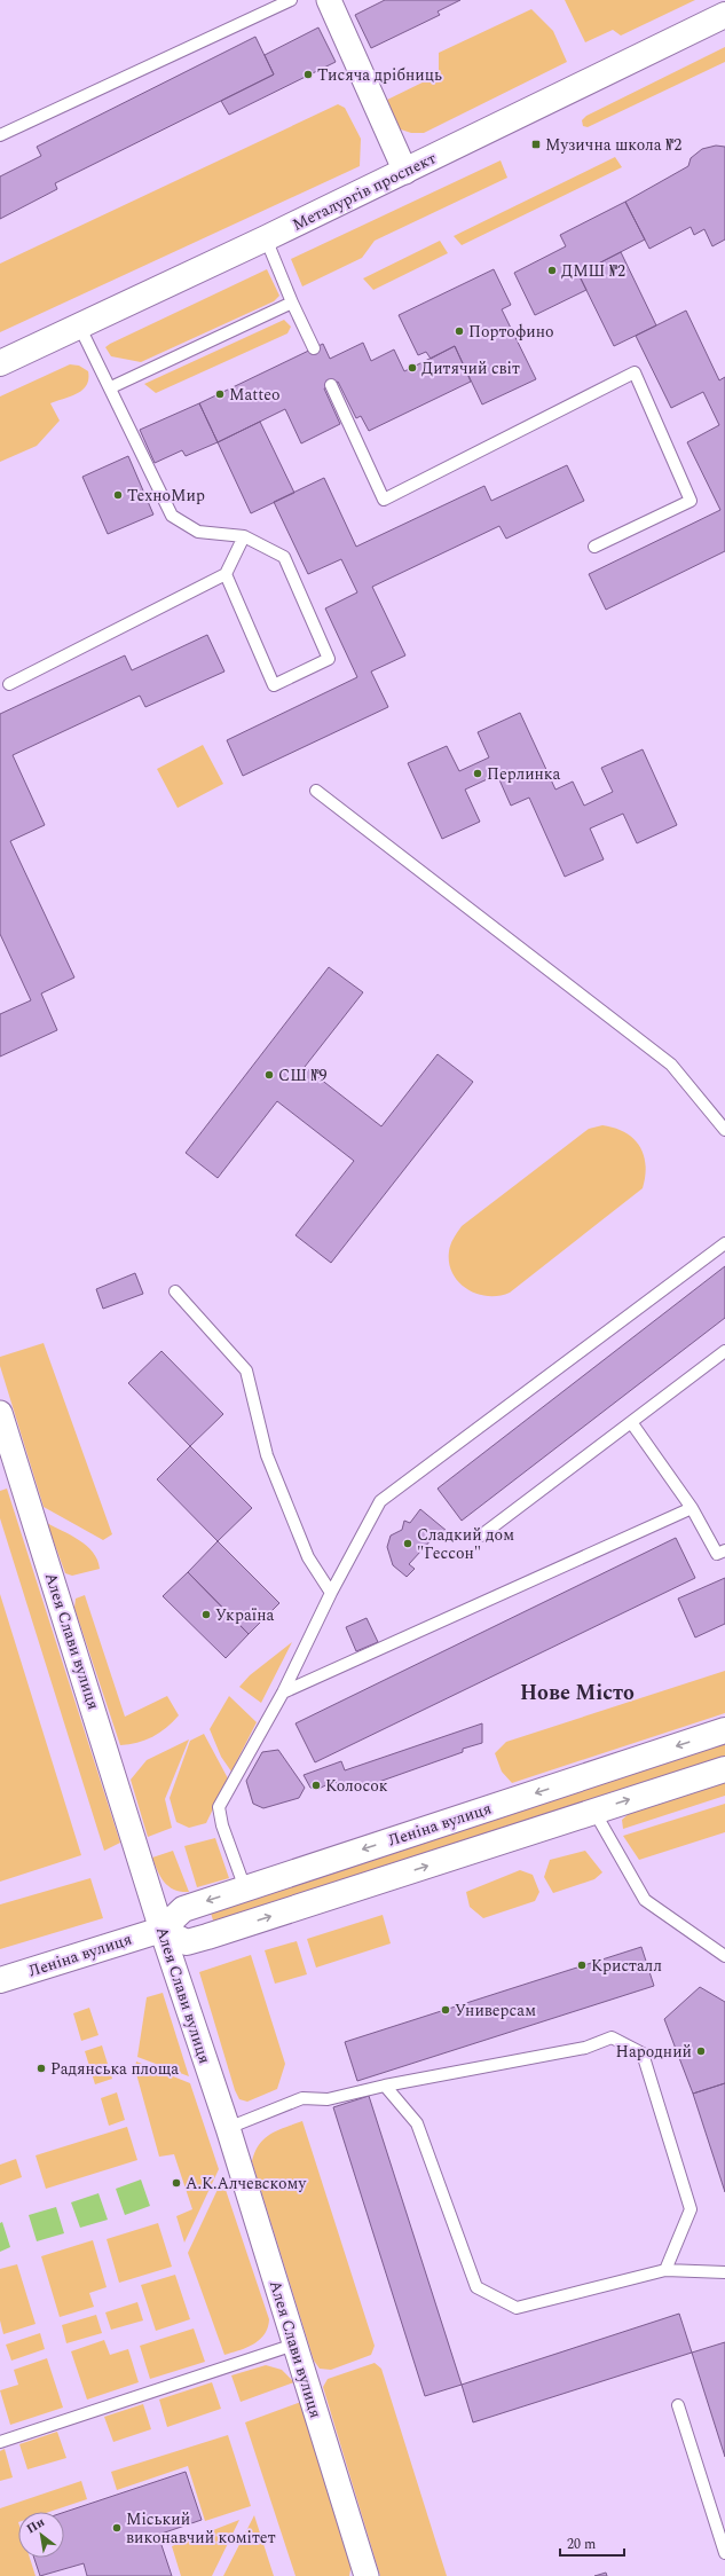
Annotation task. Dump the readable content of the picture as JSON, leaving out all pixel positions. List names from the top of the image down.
{
  "streets": {
    "street": ["Металургів проспект", "Алея Слави вулиця", "Леніна вулиця"]
  },
  "crossings": [
    ["Алея Слави вулиця", "Леніна вулиця"]
  ],
  "districts": ["Нове Місто"],
  "places": {
    "other": [
      "Тисяча дрібниць",
      "ДМШ №2",
      "Портофино",
      "Дитячий світ",
      "Matteo",
      "ТехноМир",
      "Перлинка",
      "СШ №9",
      "Сладкий дом \"Гессон\"",
      "Україна",
      "Колосок",
      "Кристалл",
      "Универсам",
      "Народний",
      "Радянська площа",
      "А.К.Алчевскому",
      "Міський виконавчий комітет"
    ],
    "transit": ["Музична школа №2"]
  },
  "scale_bar": "20 m",
  "north": "top left"
}
